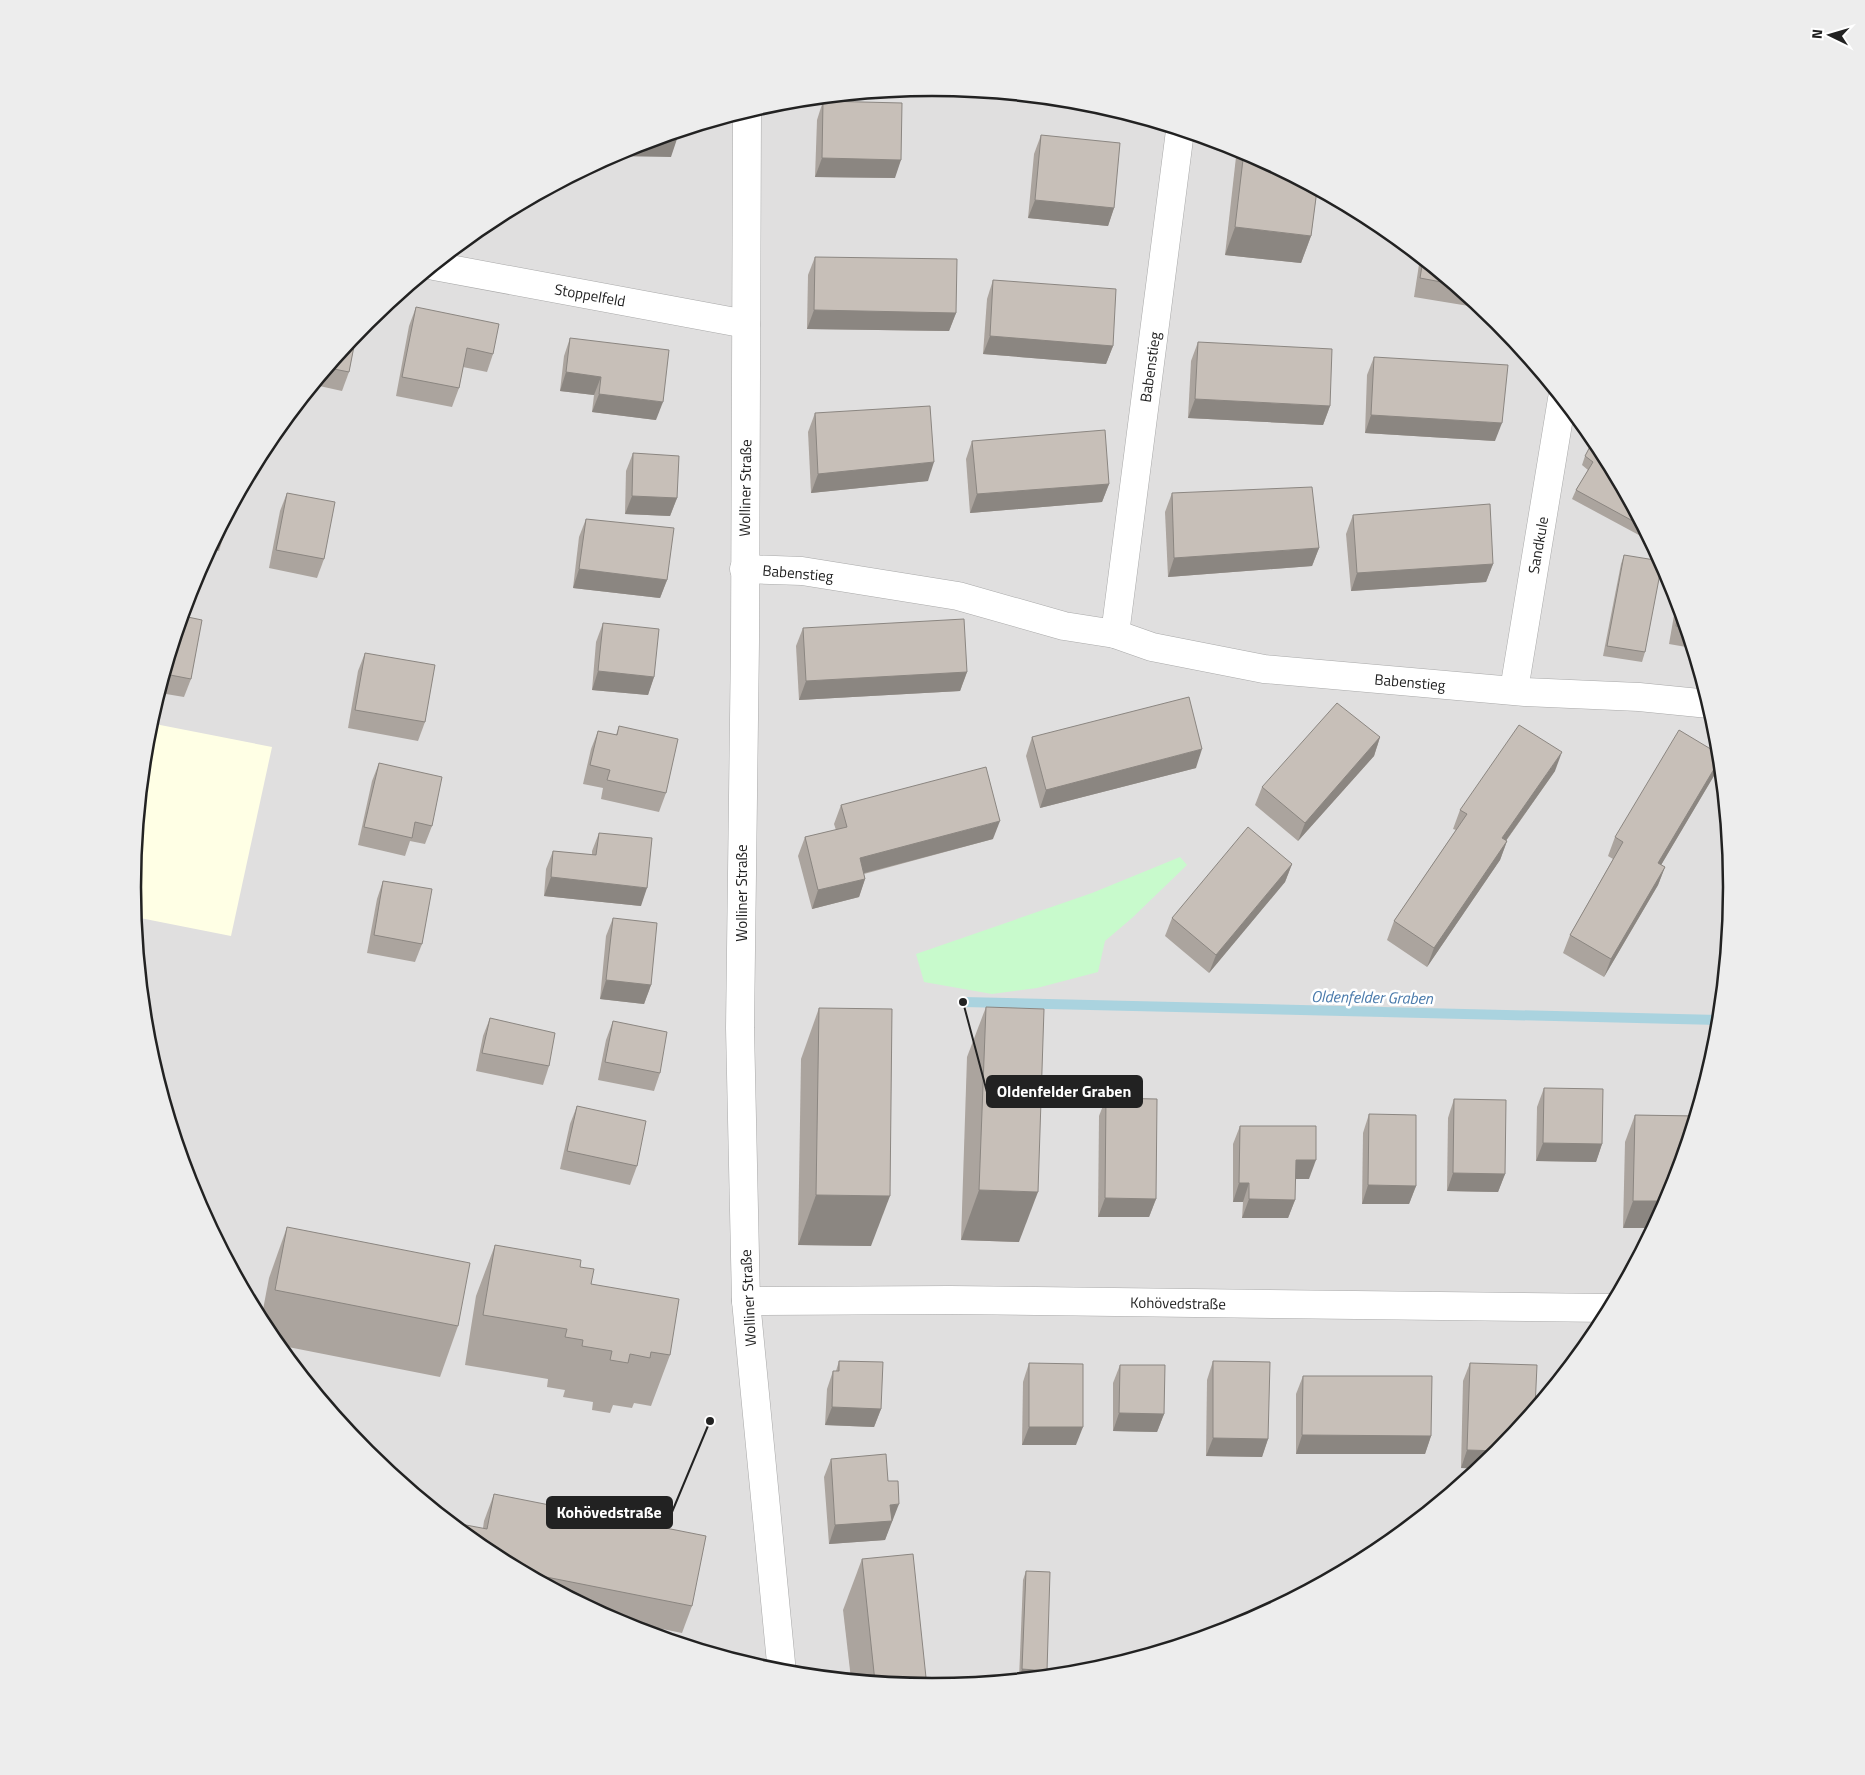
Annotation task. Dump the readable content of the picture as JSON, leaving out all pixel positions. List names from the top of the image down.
{
  "streets": {
    "street": [
      "Stoppelfeld",
      "Babenstieg",
      "Wolliner Straße",
      "Sandkule",
      "Kohövedstraße"
    ]
  },
  "crossings": [
    ["Stoppelfeld", "Wolliner Straße"],
    ["Babenstieg", "Wolliner Straße"],
    ["Babenstieg", "Sandkule"],
    ["Wolliner Straße", "Kohövedstraße"]
  ],
  "water": ["Oldenfelder Graben"],
  "places": ["Oldenfelder Graben", "Kohövedstraße"],
  "north": "left"
}
